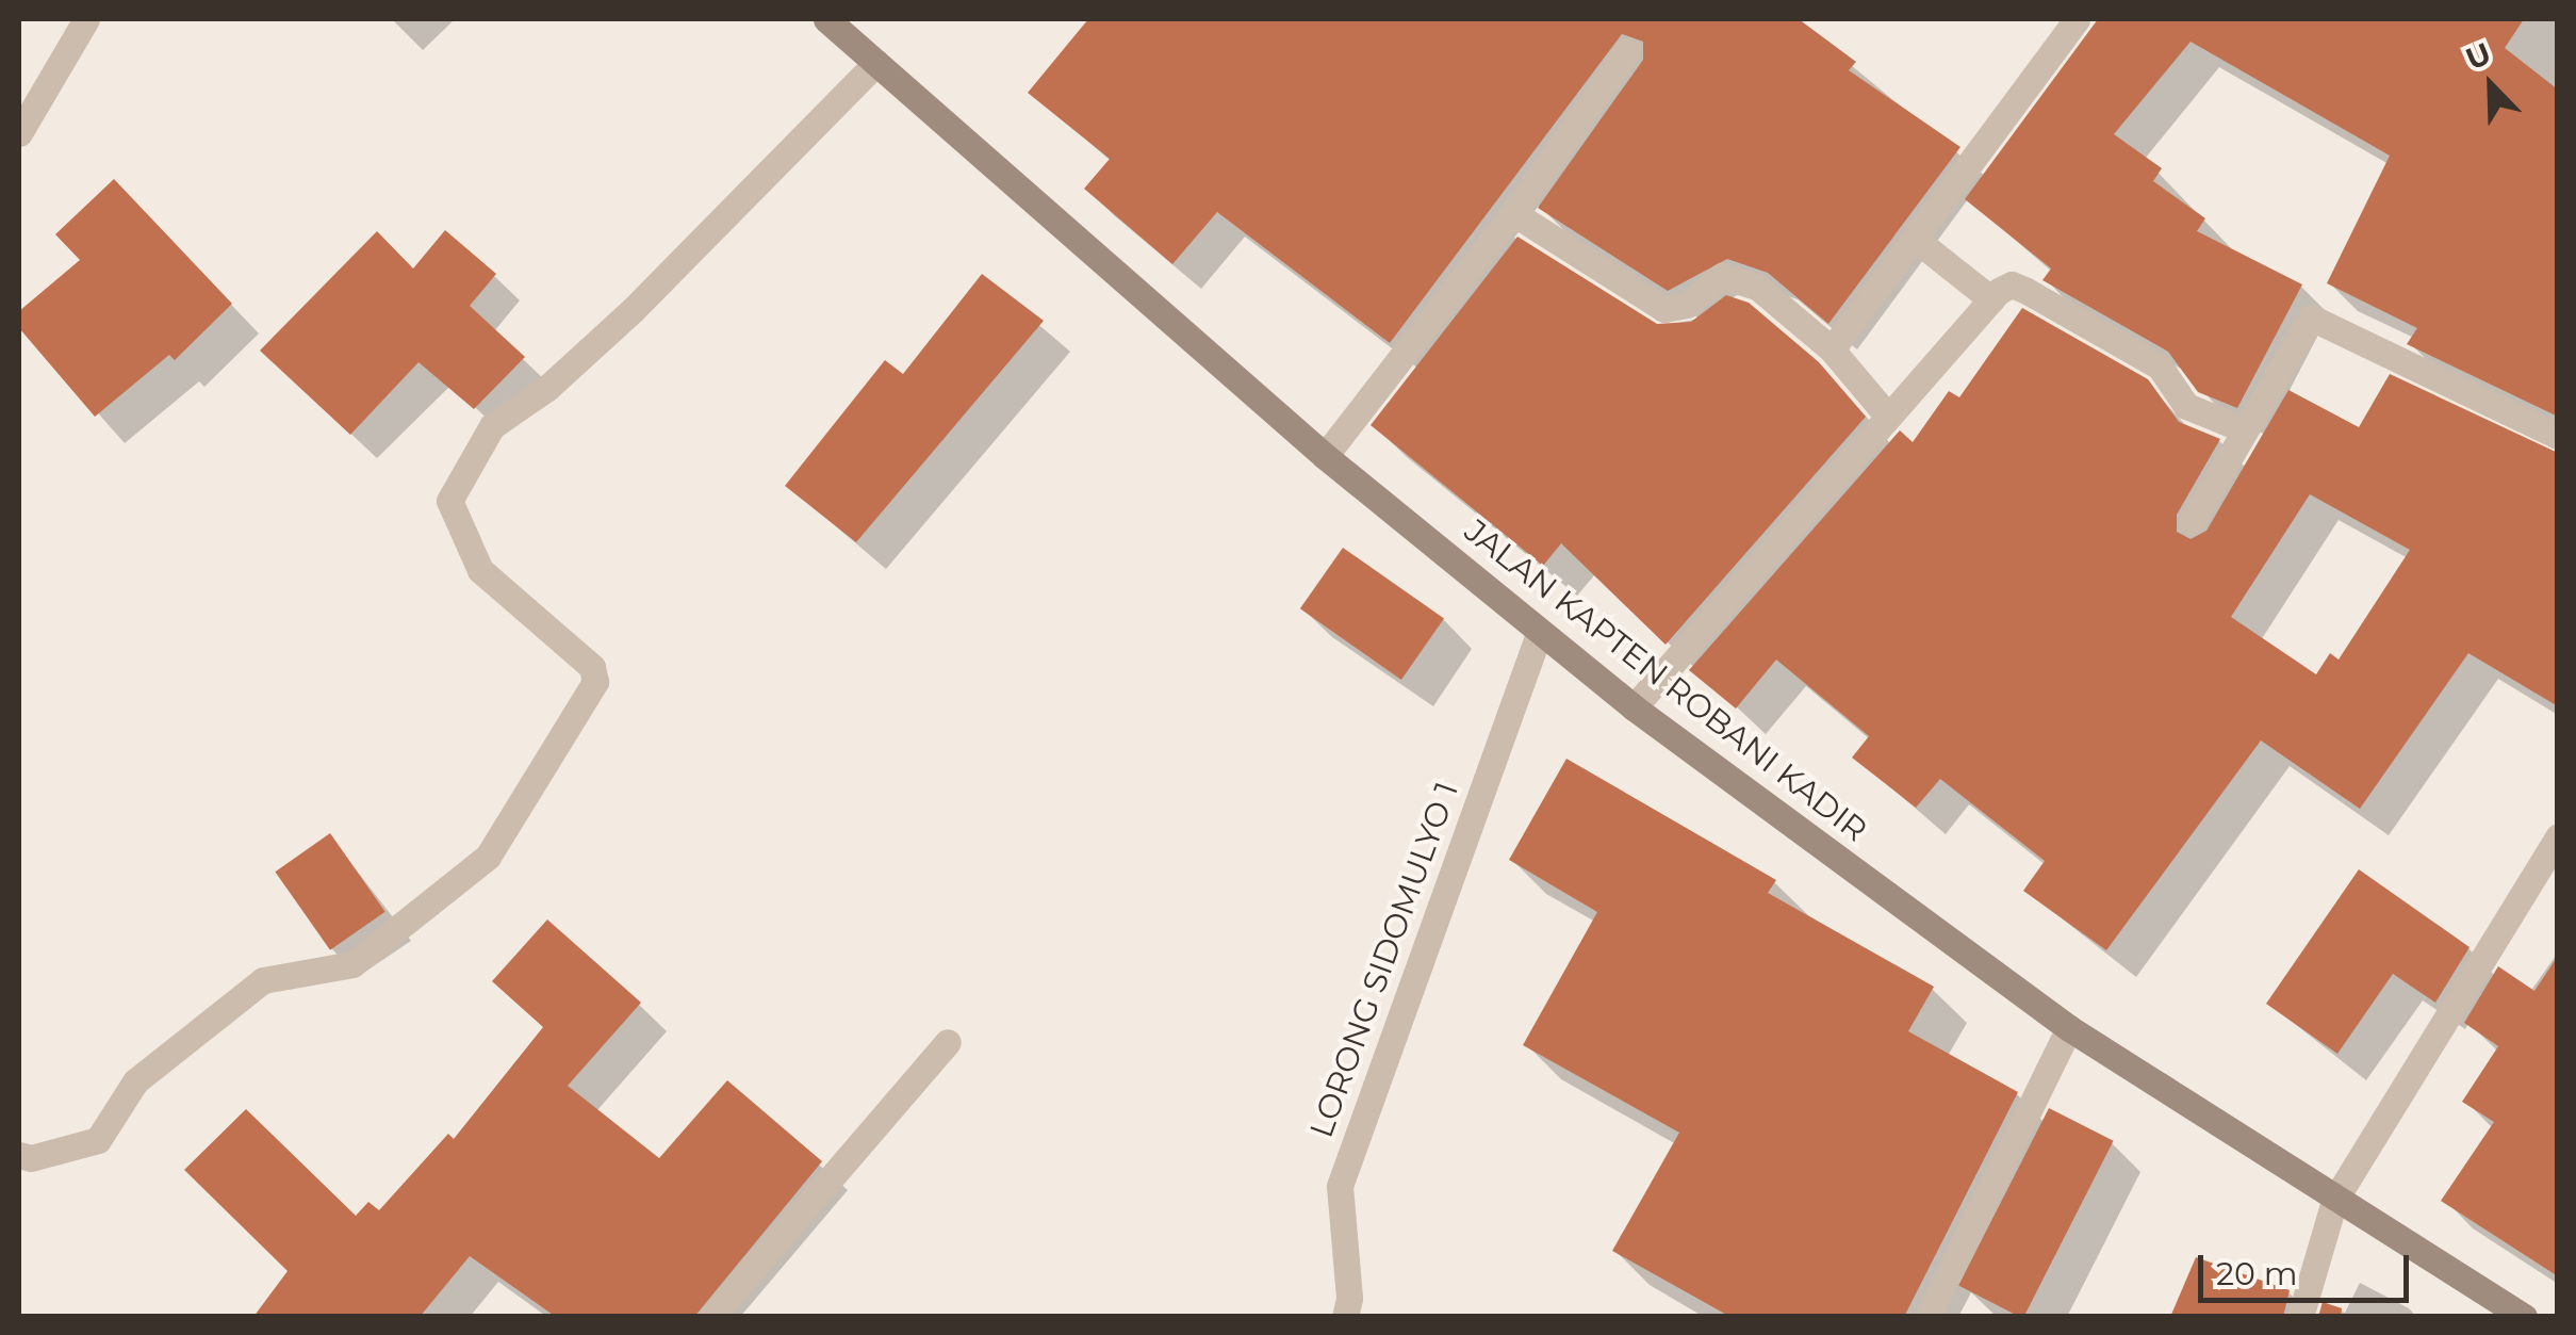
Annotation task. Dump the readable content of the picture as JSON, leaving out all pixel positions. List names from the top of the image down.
{
  "streets": {
    "main road": ["JALAN KAPTEN ROBANI KADIR"],
    "street": ["LORONG SIDOMULYO 1"]
  },
  "crossings": [
    ["JALAN KAPTEN ROBANI KADIR", "LORONG SIDOMULYO 1"]
  ],
  "scale_bar": "20 m",
  "north": "top left"
}
